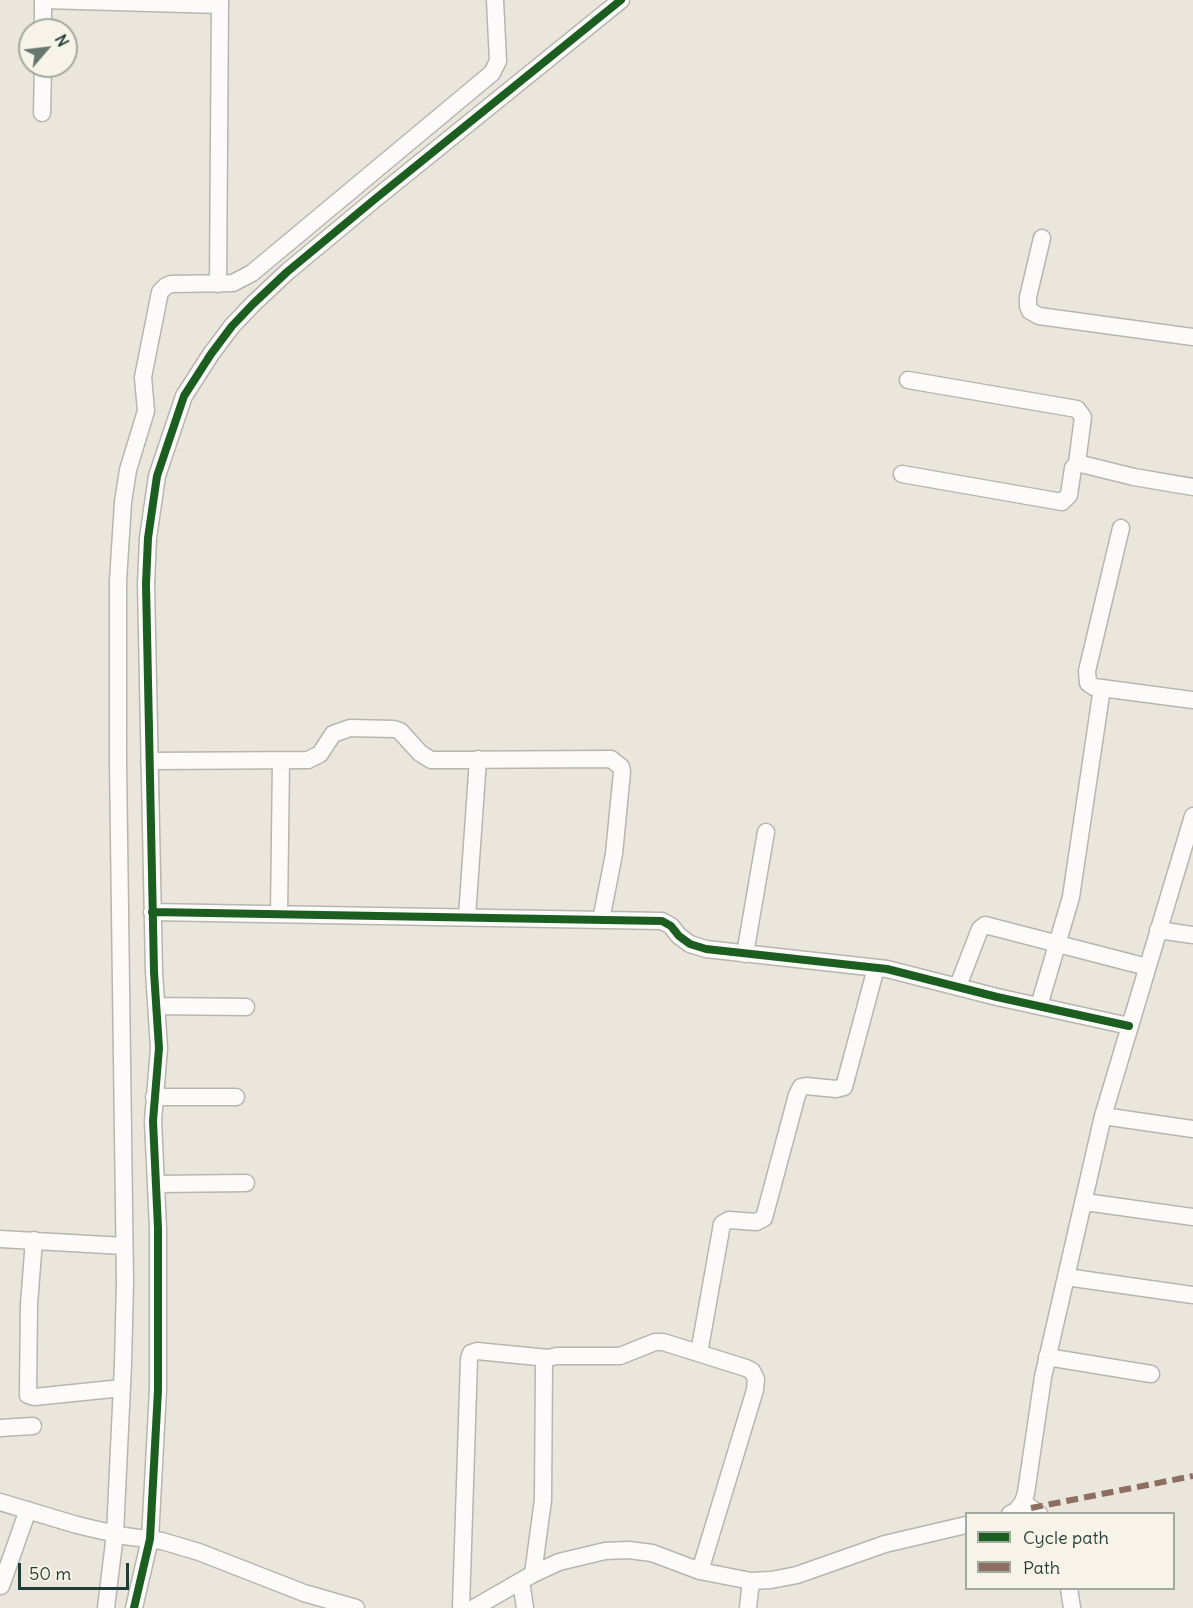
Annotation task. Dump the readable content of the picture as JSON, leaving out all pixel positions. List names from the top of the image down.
{
  "legend": ["Cycle path", "Path"],
  "scale_bar": "50 m",
  "north": "top right"
}
